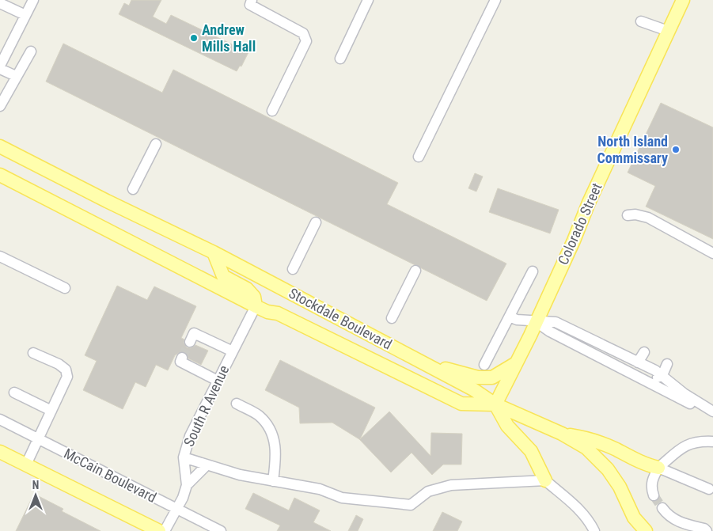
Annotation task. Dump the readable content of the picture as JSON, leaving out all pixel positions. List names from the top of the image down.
{
  "streets": {
    "main road": ["Colorado Street", "Stockdale Boulevard", "McCain Boulevard"],
    "street": ["South R Avenue"]
  },
  "crossings": [
    ["Colorado Street", "Stockdale Boulevard"],
    ["South R Avenue", "McCain Boulevard"]
  ],
  "places": ["Andrew Mills Hall", "North Island Commissary"],
  "north": "top"
}
